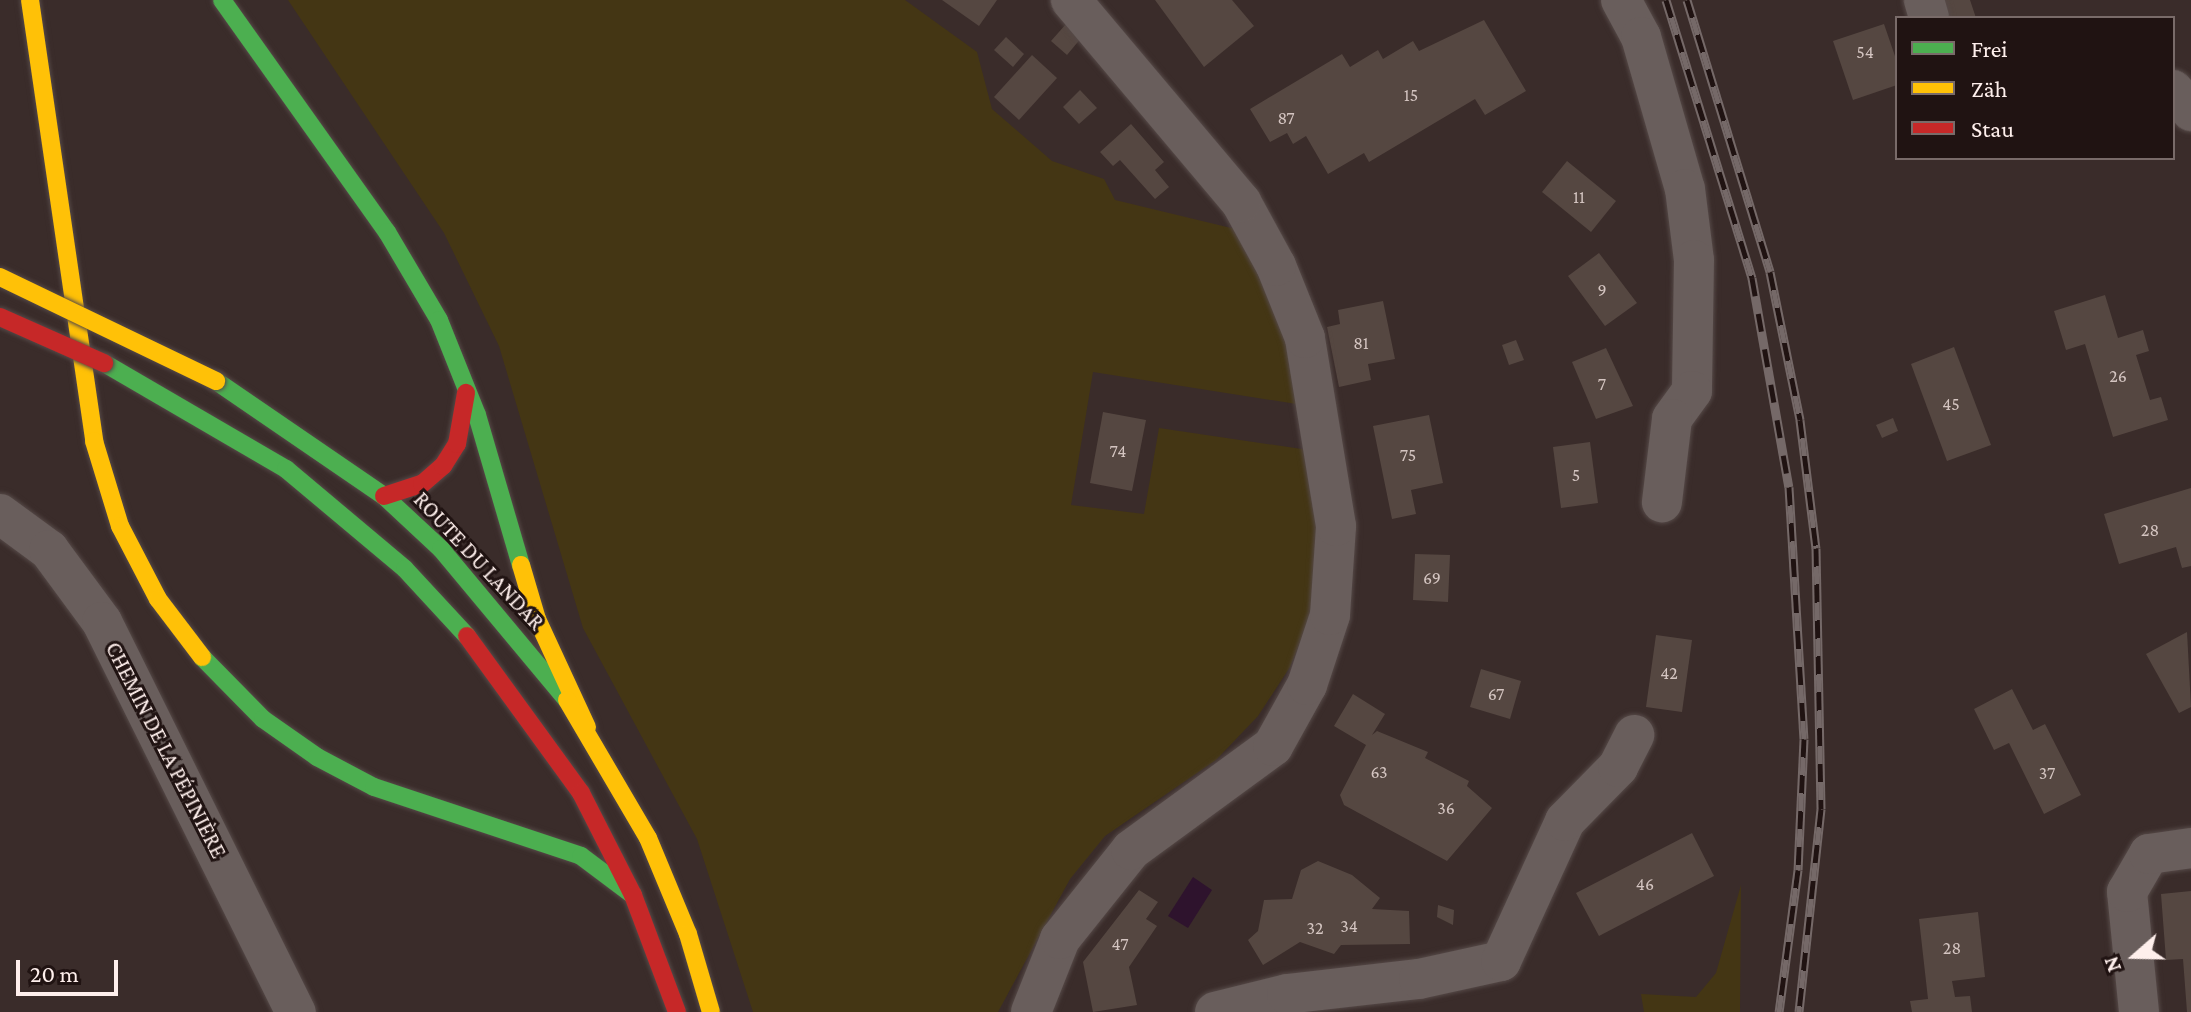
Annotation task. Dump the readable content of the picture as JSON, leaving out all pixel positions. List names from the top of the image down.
{
  "streets": {
    "main road": ["ROUTE DU LANDAR"],
    "street": ["CHEMIN DE LA PÉPINIÈRE"]
  },
  "house_numbers": [
    "54",
    "15",
    "87",
    "11",
    "9",
    "81",
    "26",
    "7",
    "45",
    "74",
    "75",
    "5",
    "28",
    "69",
    "42",
    "67",
    "63",
    "37",
    "36",
    "46",
    "34",
    "32",
    "47",
    "28"
  ],
  "legend": ["Frei", "Zäh", "Stau"],
  "scale_bar": "20 m",
  "north": "left"
}
